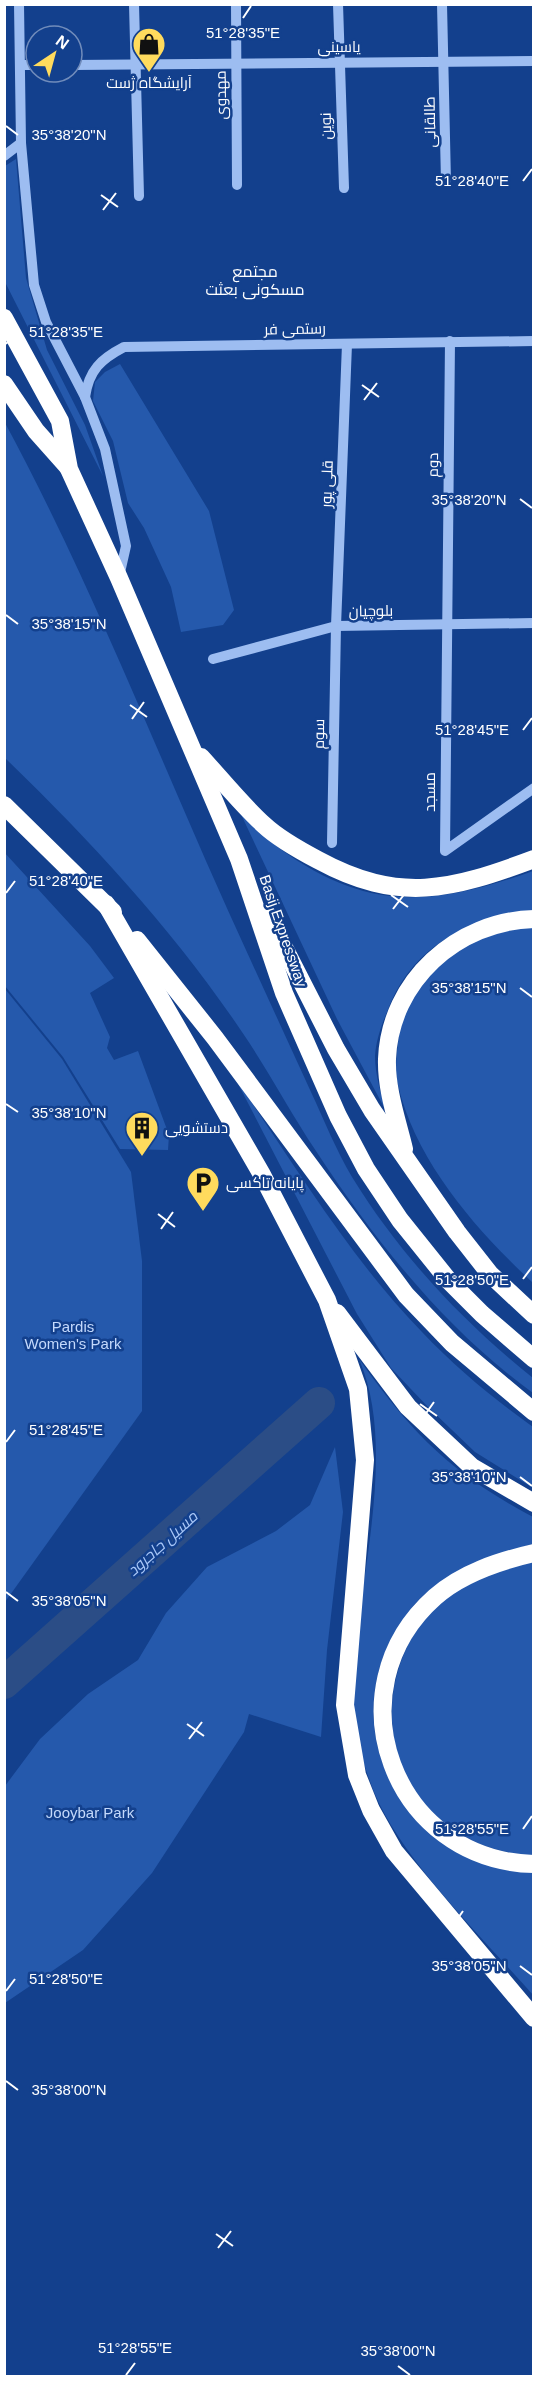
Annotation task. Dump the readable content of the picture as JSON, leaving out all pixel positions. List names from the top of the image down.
{
  "streets": {
    "highway": ["Basij Expressway"],
    "street": [
      "یاسینی",
      "مهدوی",
      "طالقانی",
      "نوین",
      "رستمی فر",
      "دوم",
      "قلی پور",
      "بلوچیان",
      "سوم",
      "مسجد"
    ]
  },
  "crossings": [
    ["یاسینی", "مهدوی"],
    ["یاسینی", "طالقانی"],
    ["یاسینی", "نوین"],
    ["رستمی فر", "دوم"],
    ["رستمی فر", "قلی پور"],
    ["دوم", "بلوچیان"],
    ["دوم", "مسجد"],
    ["قلی پور", "بلوچیان"],
    ["قلی پور", "سوم"],
    ["بلوچیان", "سوم"],
    ["بلوچیان", "مسجد"]
  ],
  "districts": ["مجتمع مسکونی بعثت"],
  "water": ["مسیل جاجرود"],
  "parks": ["Pardis Women's Park", "Jooybar Park"],
  "places": {
    "shop": ["آرایشگاه ژست"],
    "building": ["دستشویی"],
    "parking": ["پایانه تاکسی"]
  },
  "north": "top right",
  "coordinates": [
    "51°28'35\"E",
    "35°38'20\"N",
    "51°28'40\"E",
    "35°38'15\"N",
    "51°28'45\"E",
    "35°38'10\"N",
    "51°28'50\"E",
    "35°38'05\"N",
    "51°28'55\"E",
    "35°38'00\"N"
  ]
}
